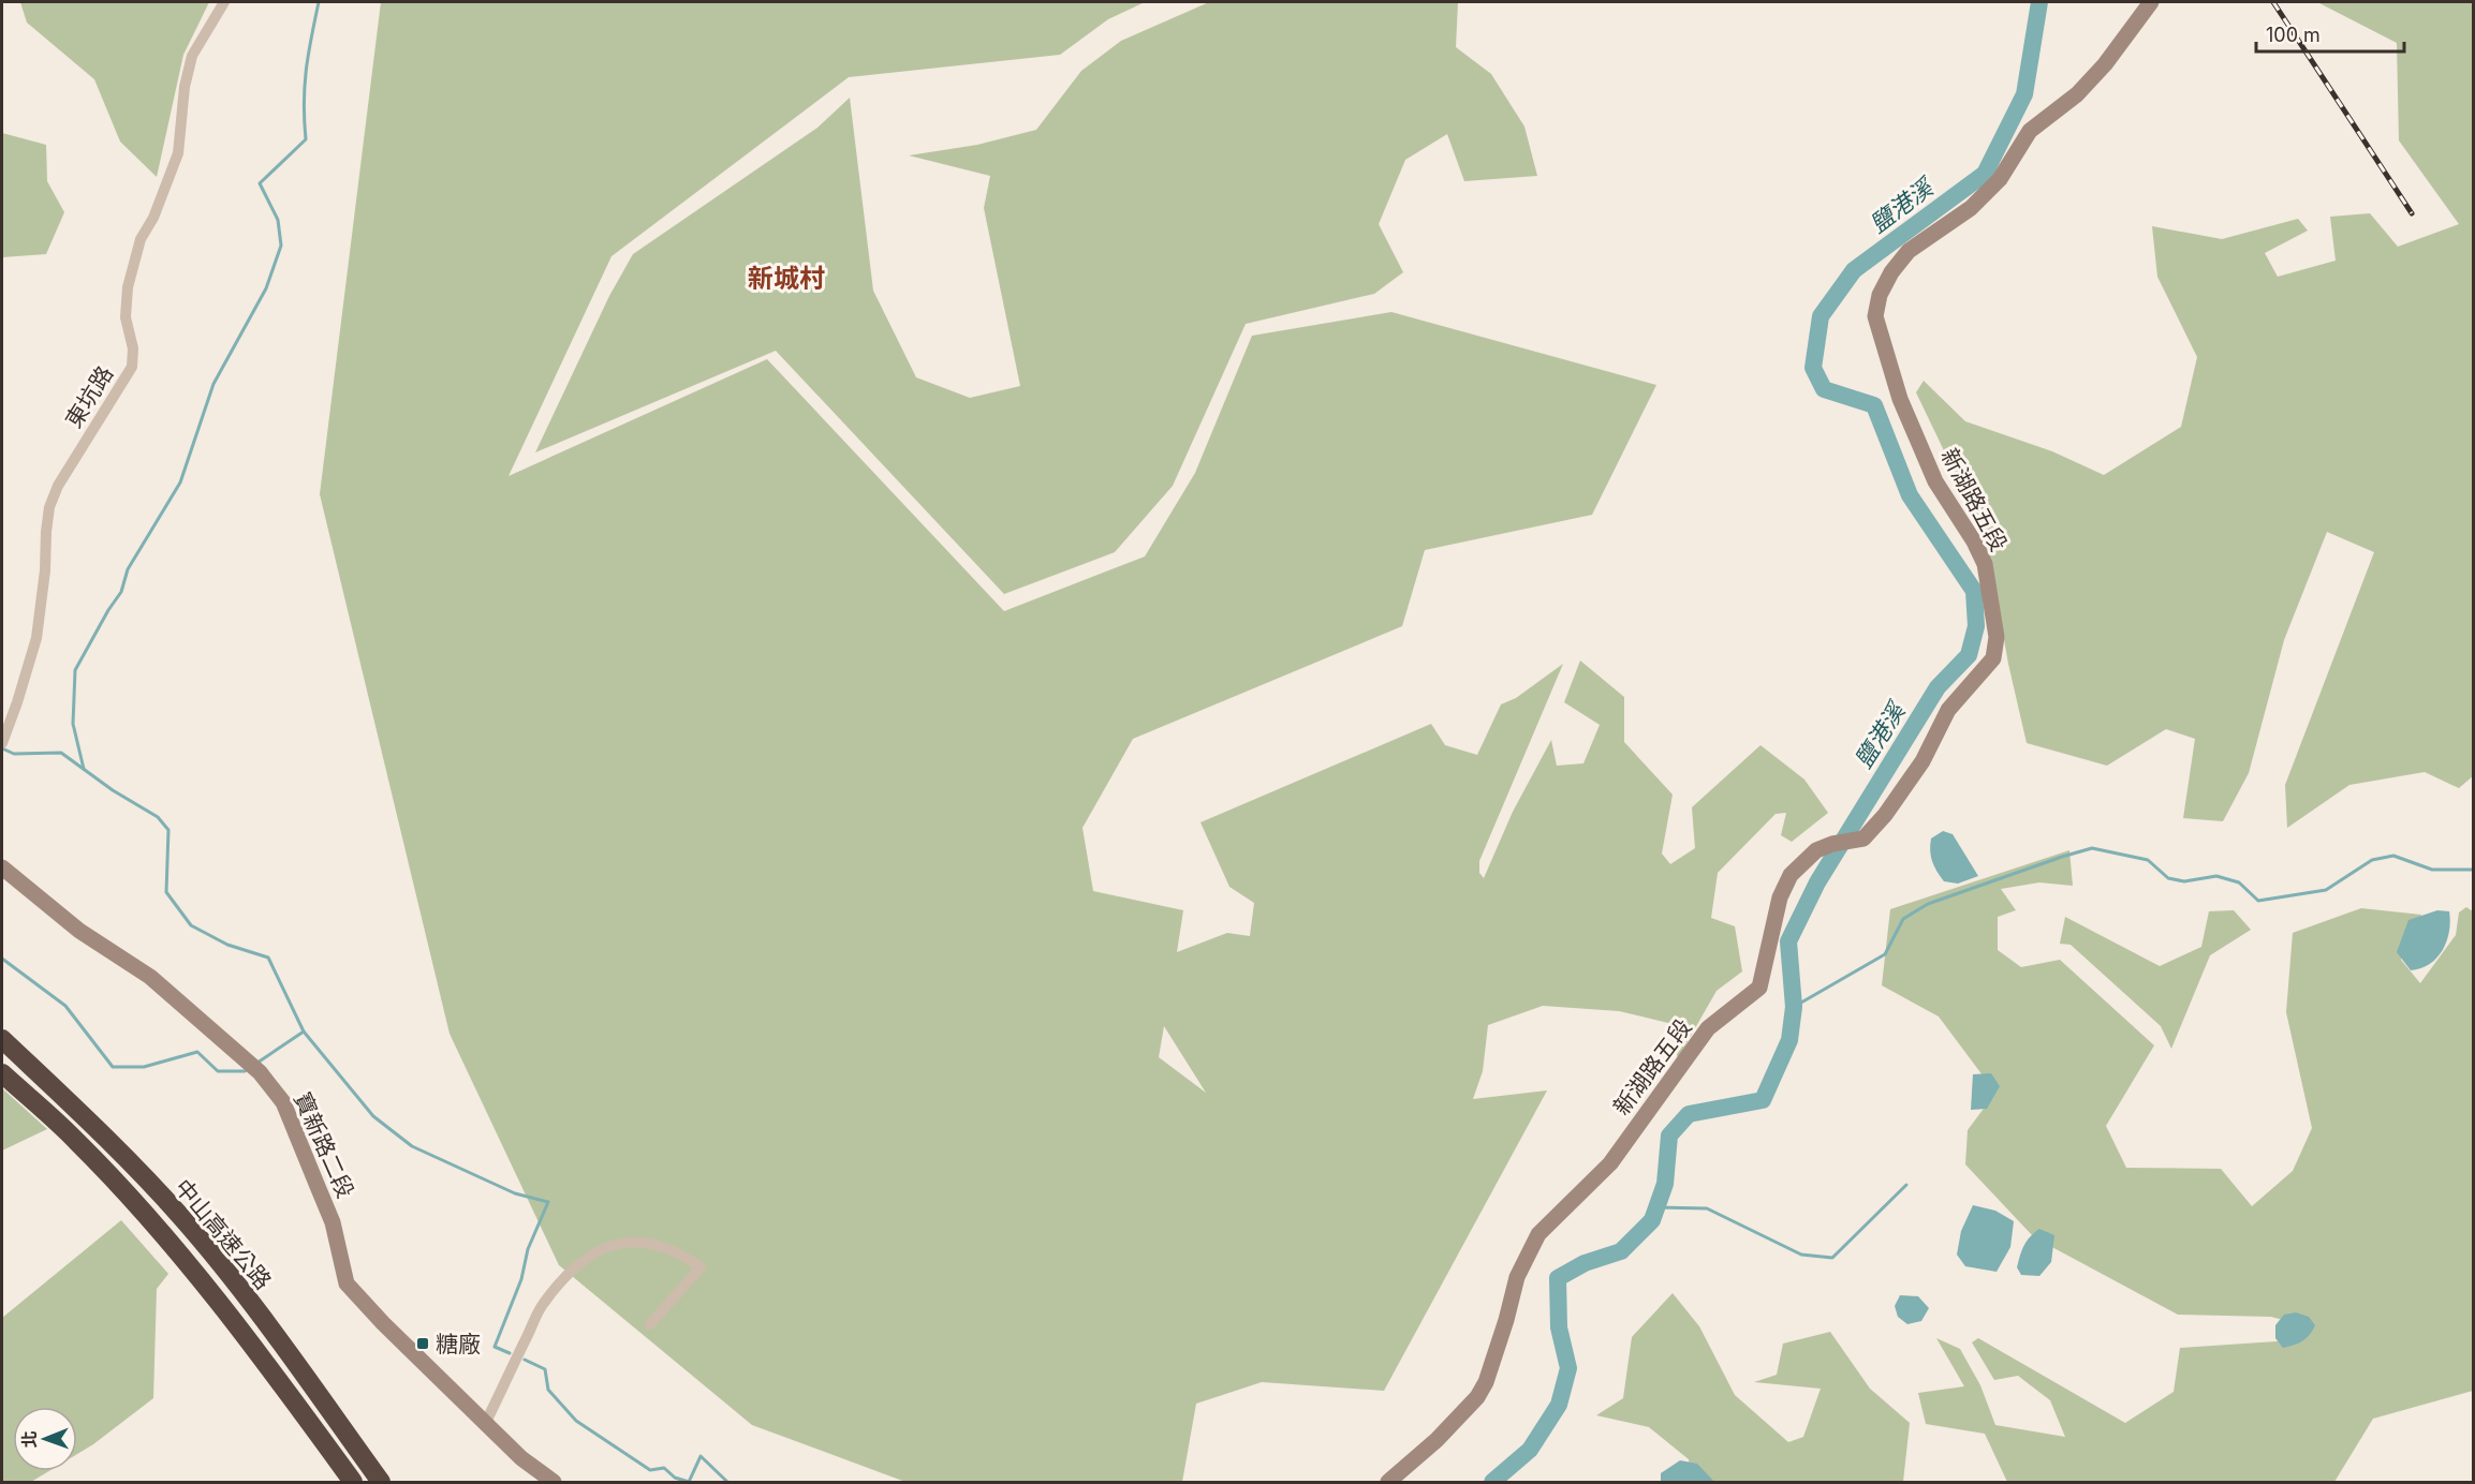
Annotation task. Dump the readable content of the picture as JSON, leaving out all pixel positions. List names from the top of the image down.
{
  "streets": {
    "highway": ["中山高速公路"],
    "street": ["東坑路", "新湖路五段", "寶新路二段"]
  },
  "districts": ["新城村"],
  "water": ["鹽港溪"],
  "places": {
    "transit": ["糖廠"]
  },
  "scale_bar": "100 m",
  "north": "left"
}
